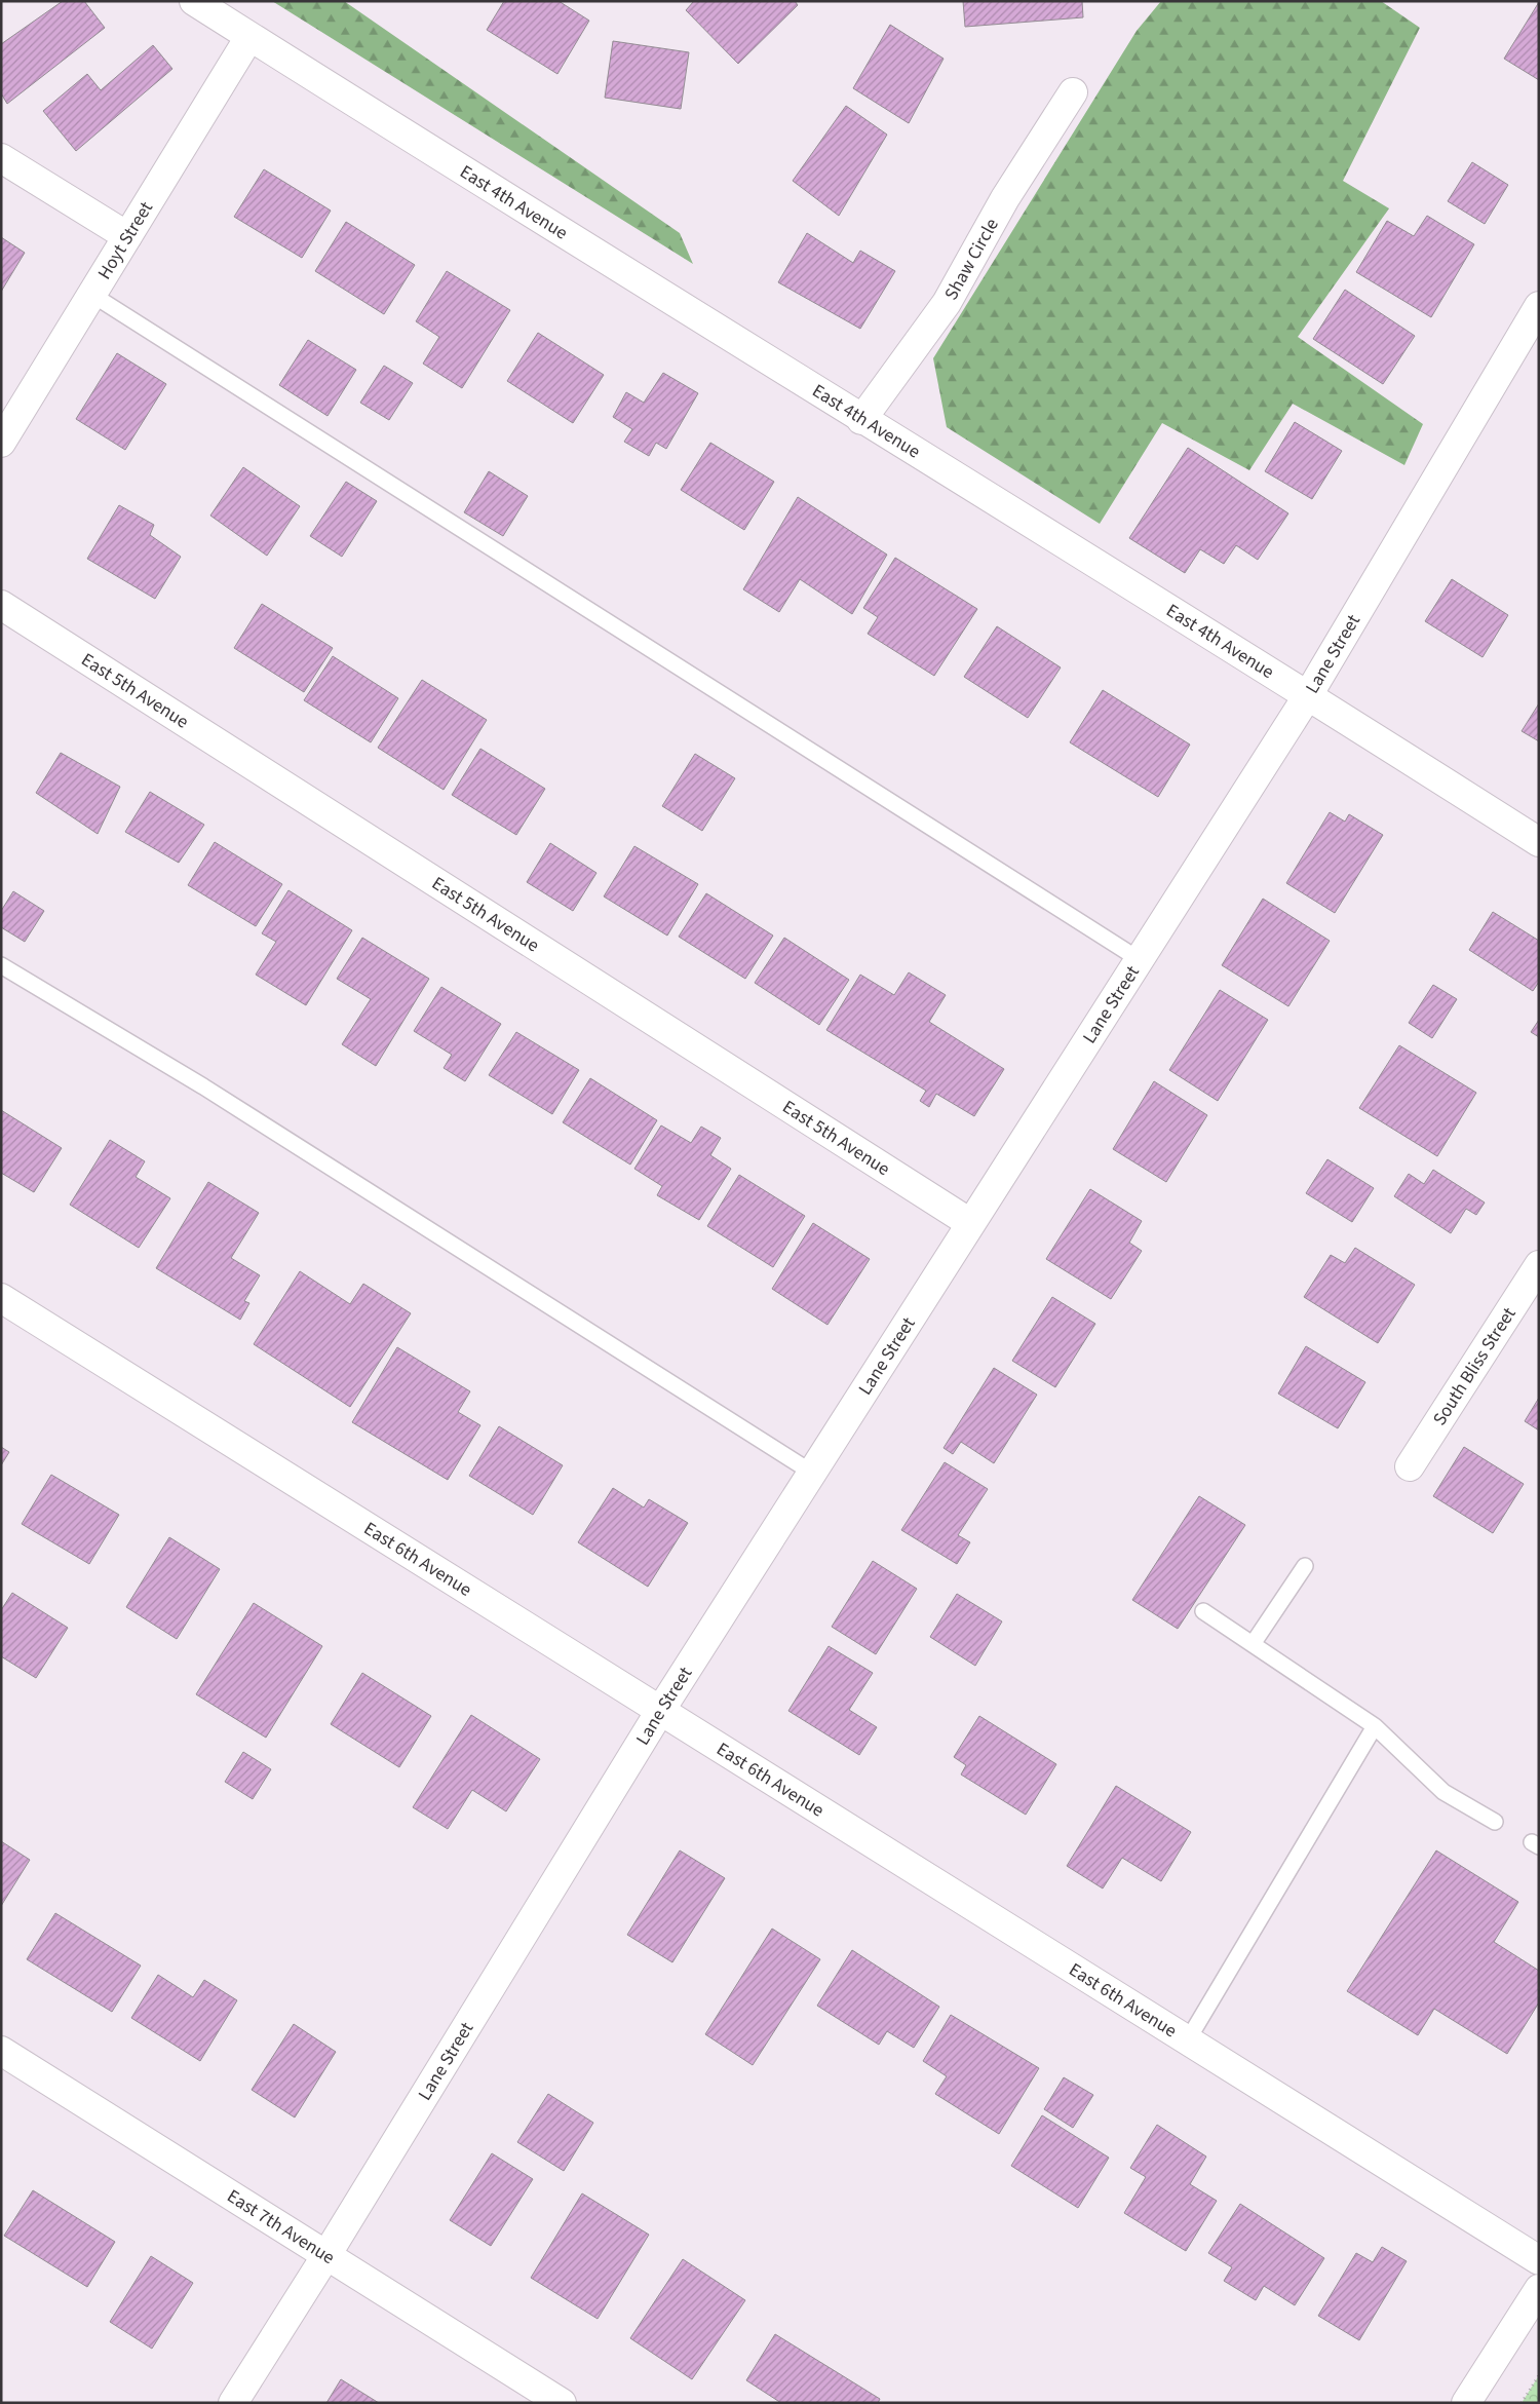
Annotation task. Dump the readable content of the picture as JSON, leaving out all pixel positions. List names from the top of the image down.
{
  "streets": {
    "street": [
      "East 4th Avenue",
      "Hoyt Street",
      "Shaw Circle",
      "Lane Street",
      "East 5th Avenue",
      "South Bliss Street",
      "East 6th Avenue",
      "East 7th Avenue"
    ]
  },
  "crossings": [
    ["East 4th Avenue", "Hoyt Street"],
    ["East 4th Avenue", "Shaw Circle"],
    ["East 4th Avenue", "Lane Street"],
    ["Lane Street", "East 5th Avenue"],
    ["Lane Street", "East 6th Avenue"],
    ["Lane Street", "East 7th Avenue"]
  ]
}
